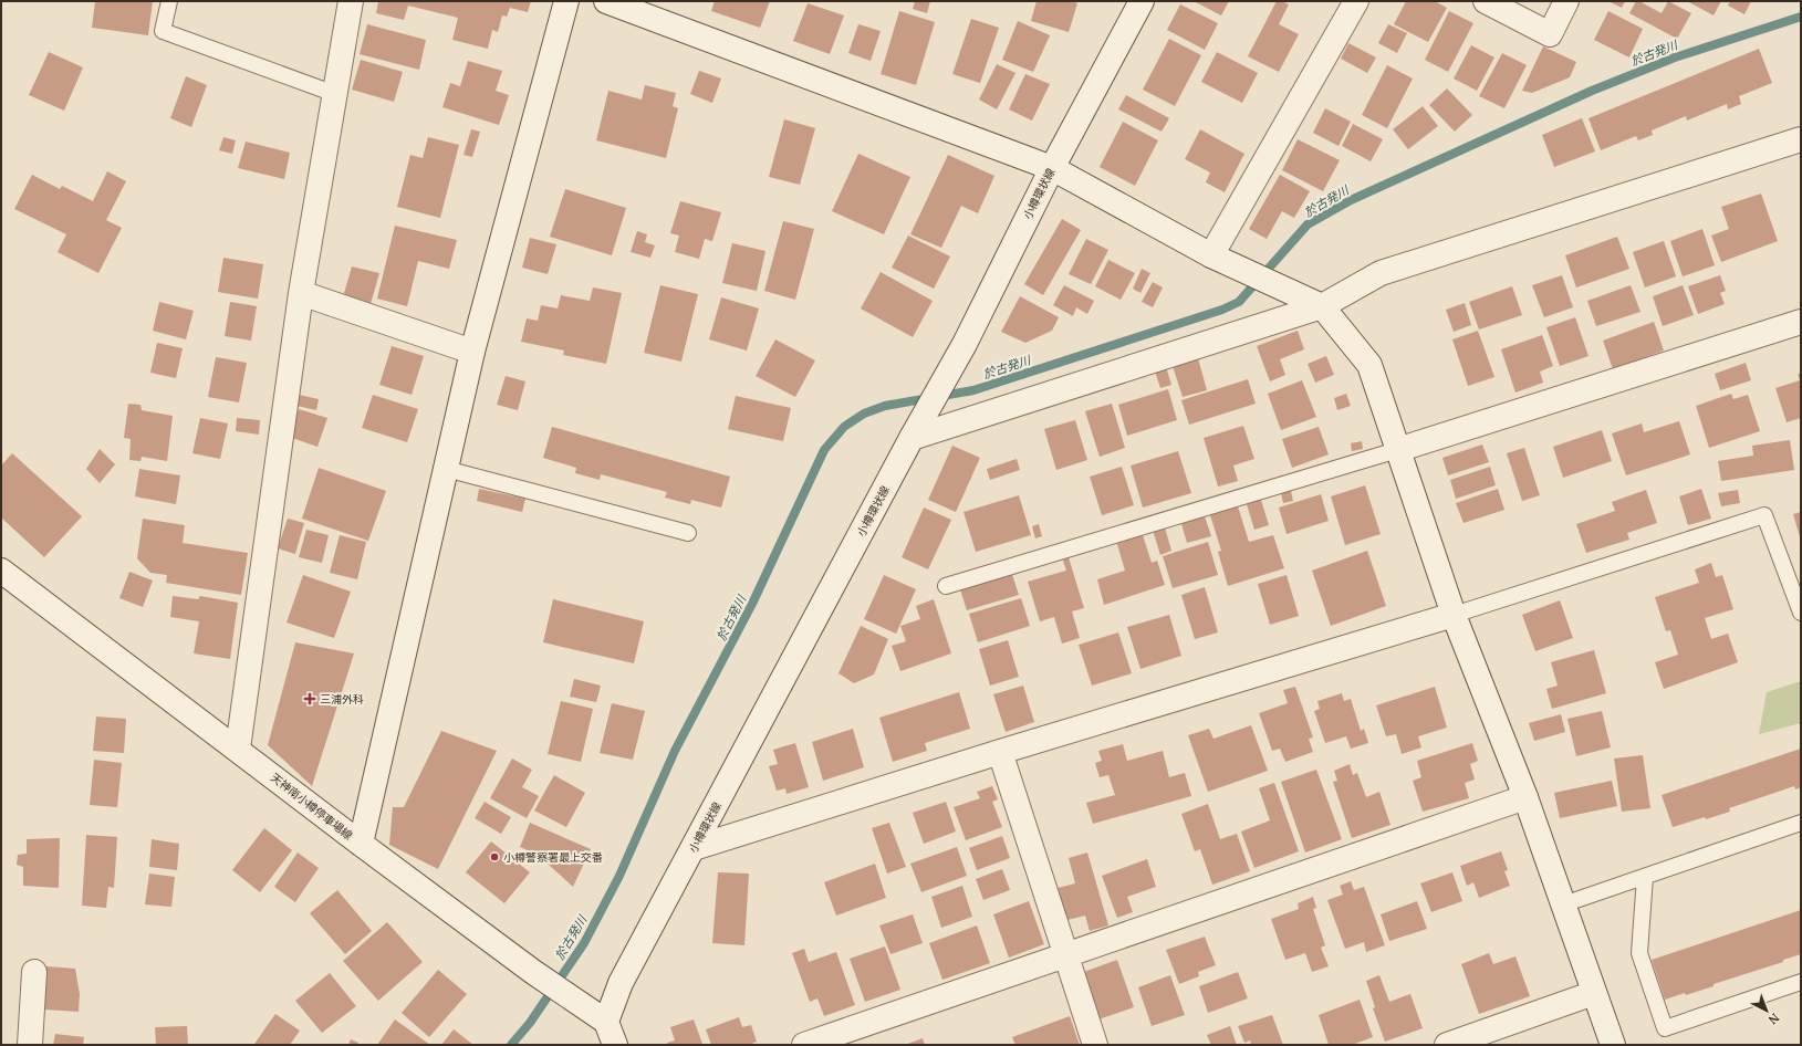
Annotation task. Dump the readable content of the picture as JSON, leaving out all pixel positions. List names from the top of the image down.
{
  "streets": {
    "street": ["小樽環状線", "天神南小樽停車場線"]
  },
  "crossings": [
    ["小樽環状線", "天神南小樽停車場線"]
  ],
  "water": ["於古発川"],
  "places": {
    "health": ["三浦外科"],
    "other": ["小樽警察署最上交番"]
  },
  "north": "bottom right"
}
